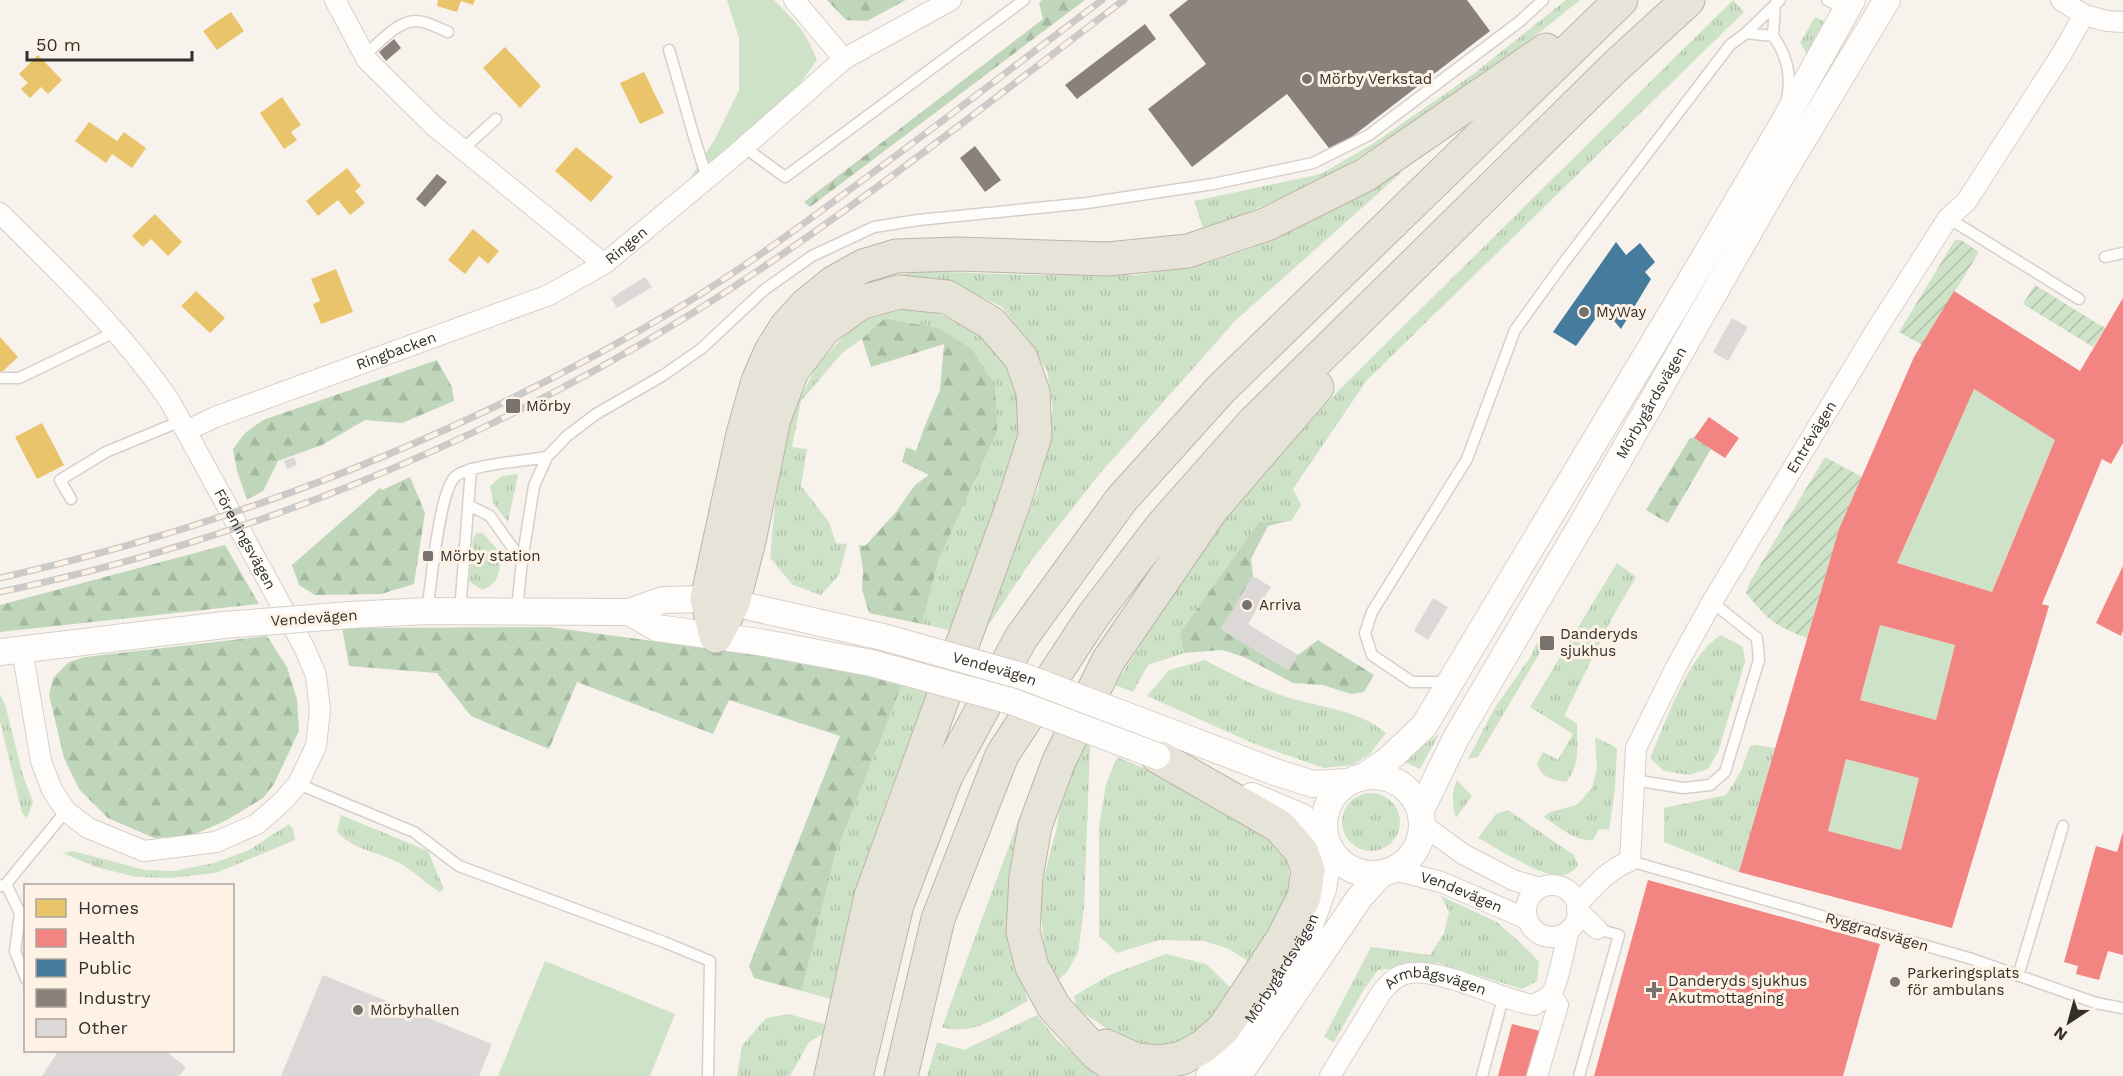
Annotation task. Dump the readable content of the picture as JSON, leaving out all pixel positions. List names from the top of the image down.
{
  "streets": {
    "street": [
      "Ringen",
      "Ringbacken",
      "Mörbygårdsvägen",
      "Entrévägen",
      "Föreningsvägen",
      "Vendevägen",
      "Armbågsvägen"
    ],
    "lane": ["Ryggradsvägen"]
  },
  "crossings": [
    ["Ringen", "Ringbacken"],
    ["Ringbacken", "Föreningsvägen"],
    ["Mörbygårdsvägen", "Vendevägen"],
    ["Entrévägen", "Ryggradsvägen"],
    ["Föreningsvägen", "Vendevägen"]
  ],
  "places": {
    "other": [
      "Mörby Verkstad",
      "MyWay",
      "Arriva",
      "Parkeringsplats för ambulans",
      "Mörbyhallen"
    ],
    "transit": ["Mörby", "Mörby station", "Danderyds sjukhus"],
    "health": ["Danderyds sjukhus Akutmottagning"]
  },
  "legend": [
    "Homes",
    "Health",
    "Public",
    "Industry",
    "Other"
  ],
  "scale_bar": "50 m",
  "north": "bottom left"
}
